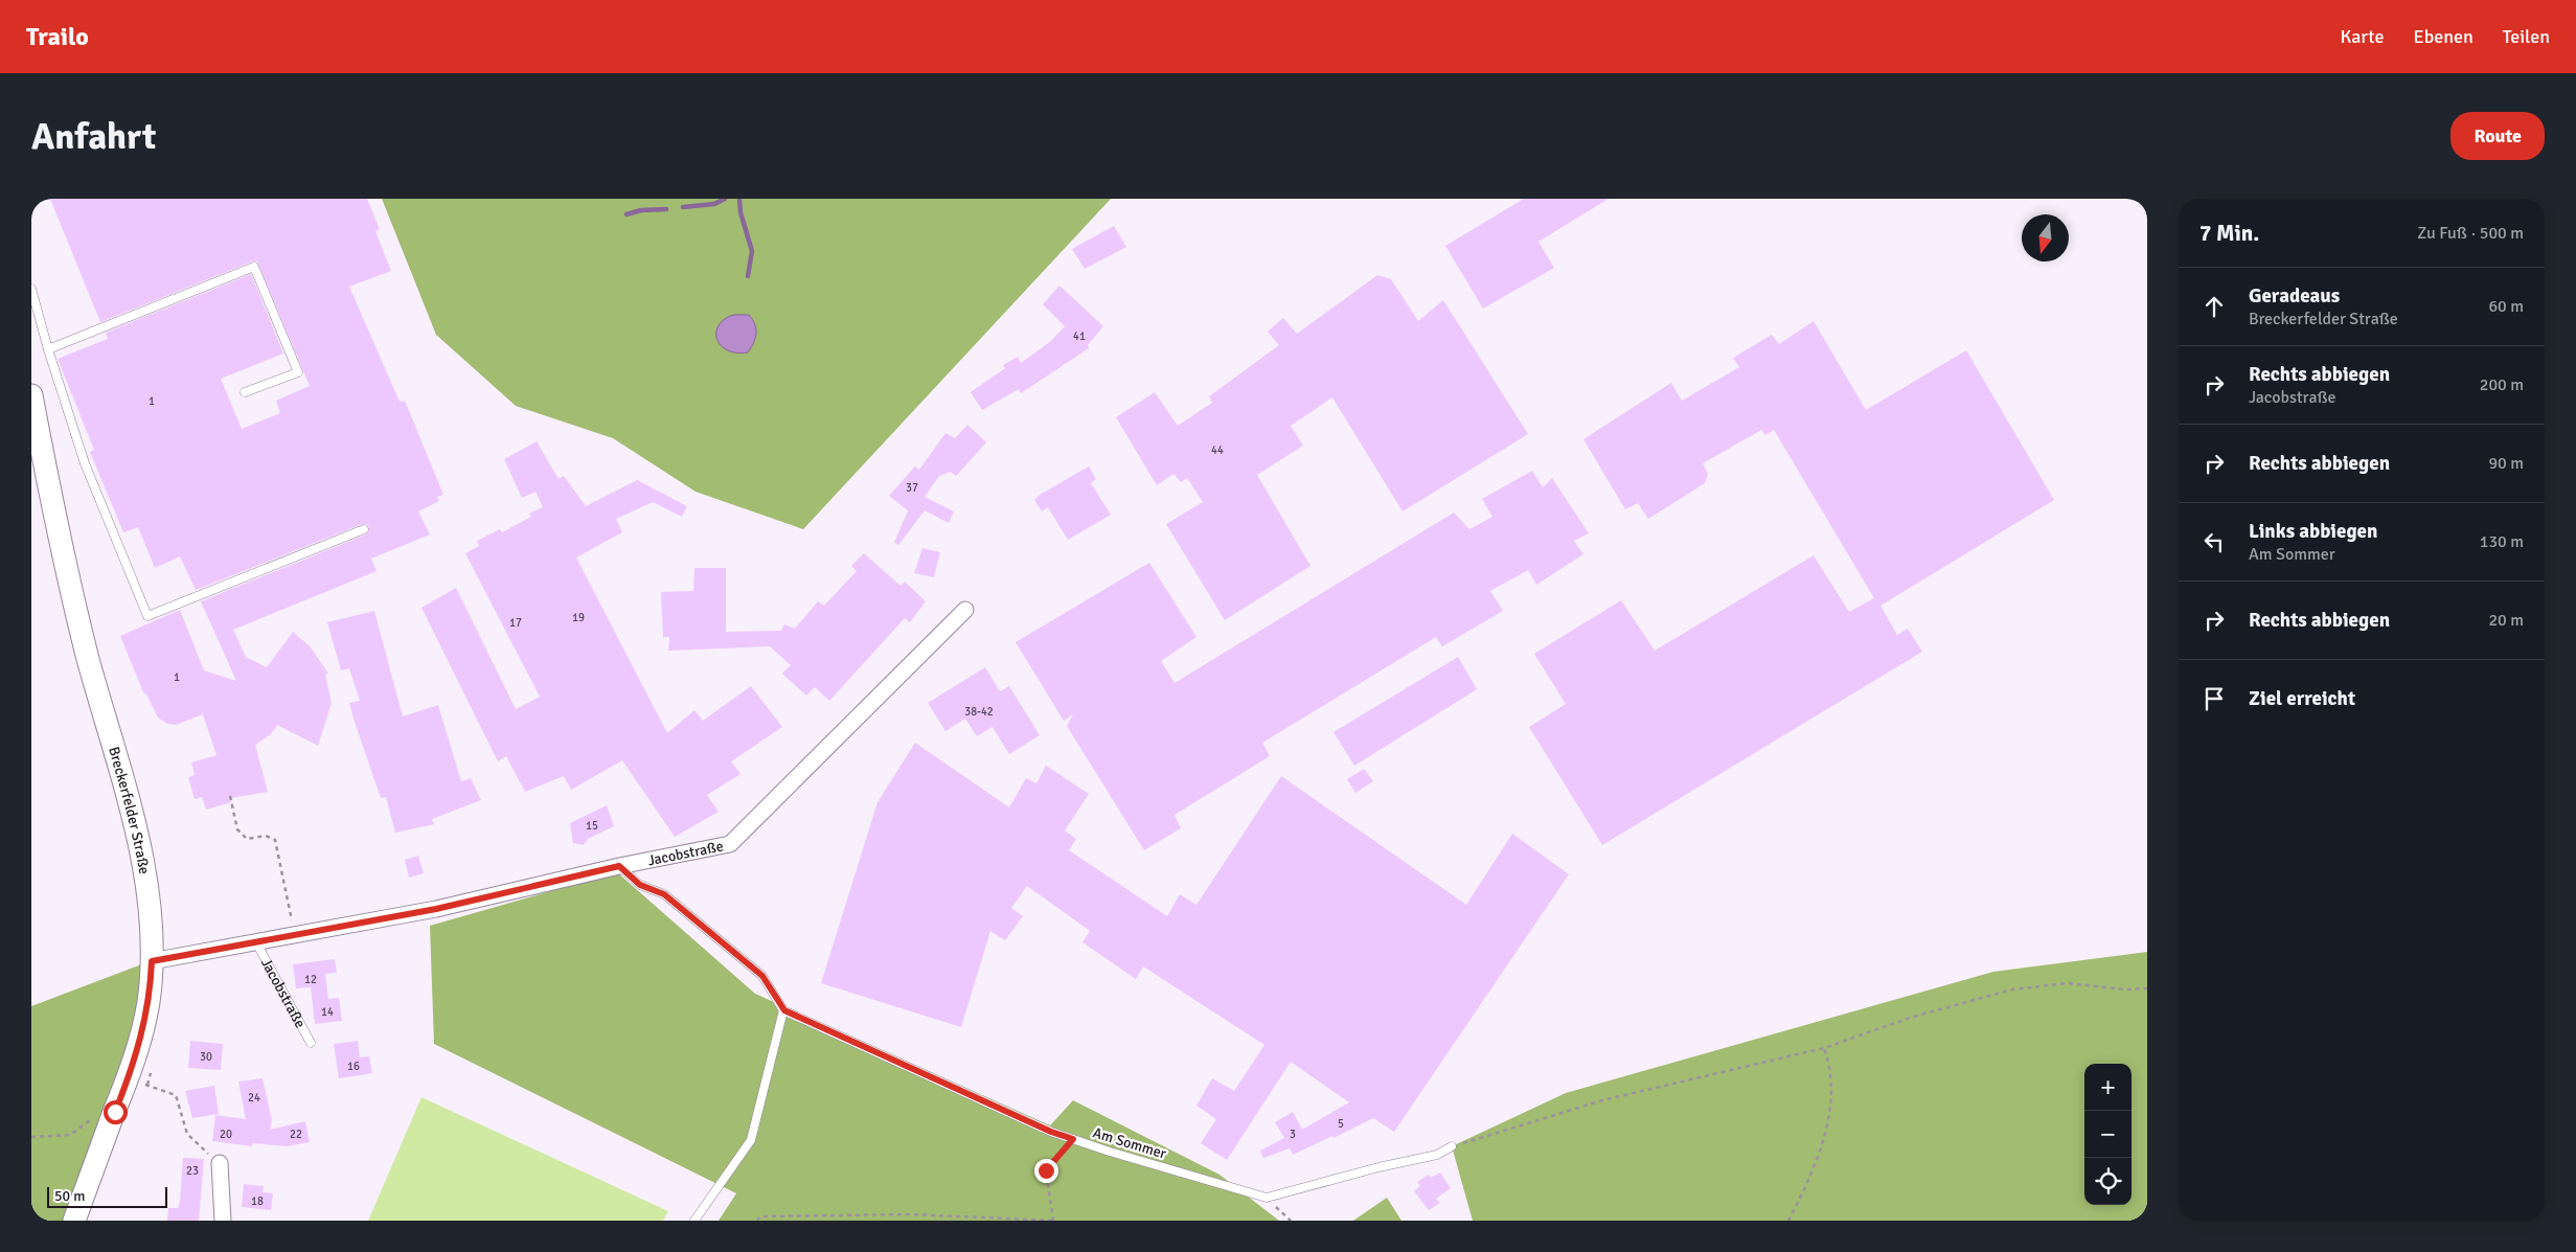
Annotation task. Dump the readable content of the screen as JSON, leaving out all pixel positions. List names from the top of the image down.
{
  "streets": {
    "main road": ["Breckerfelder Straße"],
    "street": ["Jacobstraße"],
    "lane": ["Am Sommer"]
  },
  "crossings": [
    ["Breckerfelder Straße", "Jacobstraße"]
  ],
  "house_numbers": [
    "41",
    "1",
    "44",
    "37",
    "19",
    "17",
    "1",
    "38-42",
    "15",
    "12",
    "14",
    "30",
    "16",
    "24",
    "5",
    "20",
    "22",
    "3",
    "23",
    "18"
  ],
  "scale_bar": "50 m",
  "north": "bottom",
  "page": {
    "header": "Trailo",
    "nav": ["Karte", "Ebenen", "Teilen"],
    "buttons": "Route",
    "title": "Anfahrt",
    "heading": ["7 Min.", "Zu Fuß · 500 m"],
    "list": [
      ["Geradeaus", "Breckerfelder Straße", "60 m"],
      ["Rechts abbiegen", "Jacobstraße", "200 m"],
      ["Rechts abbiegen", "90 m"],
      ["Links abbiegen", "Am Sommer", "130 m"],
      ["Rechts abbiegen", "20 m"],
      "Ziel erreicht"
    ],
    "map_buttons": ["+", "−"],
    "scale": "50 m"
  }
}
